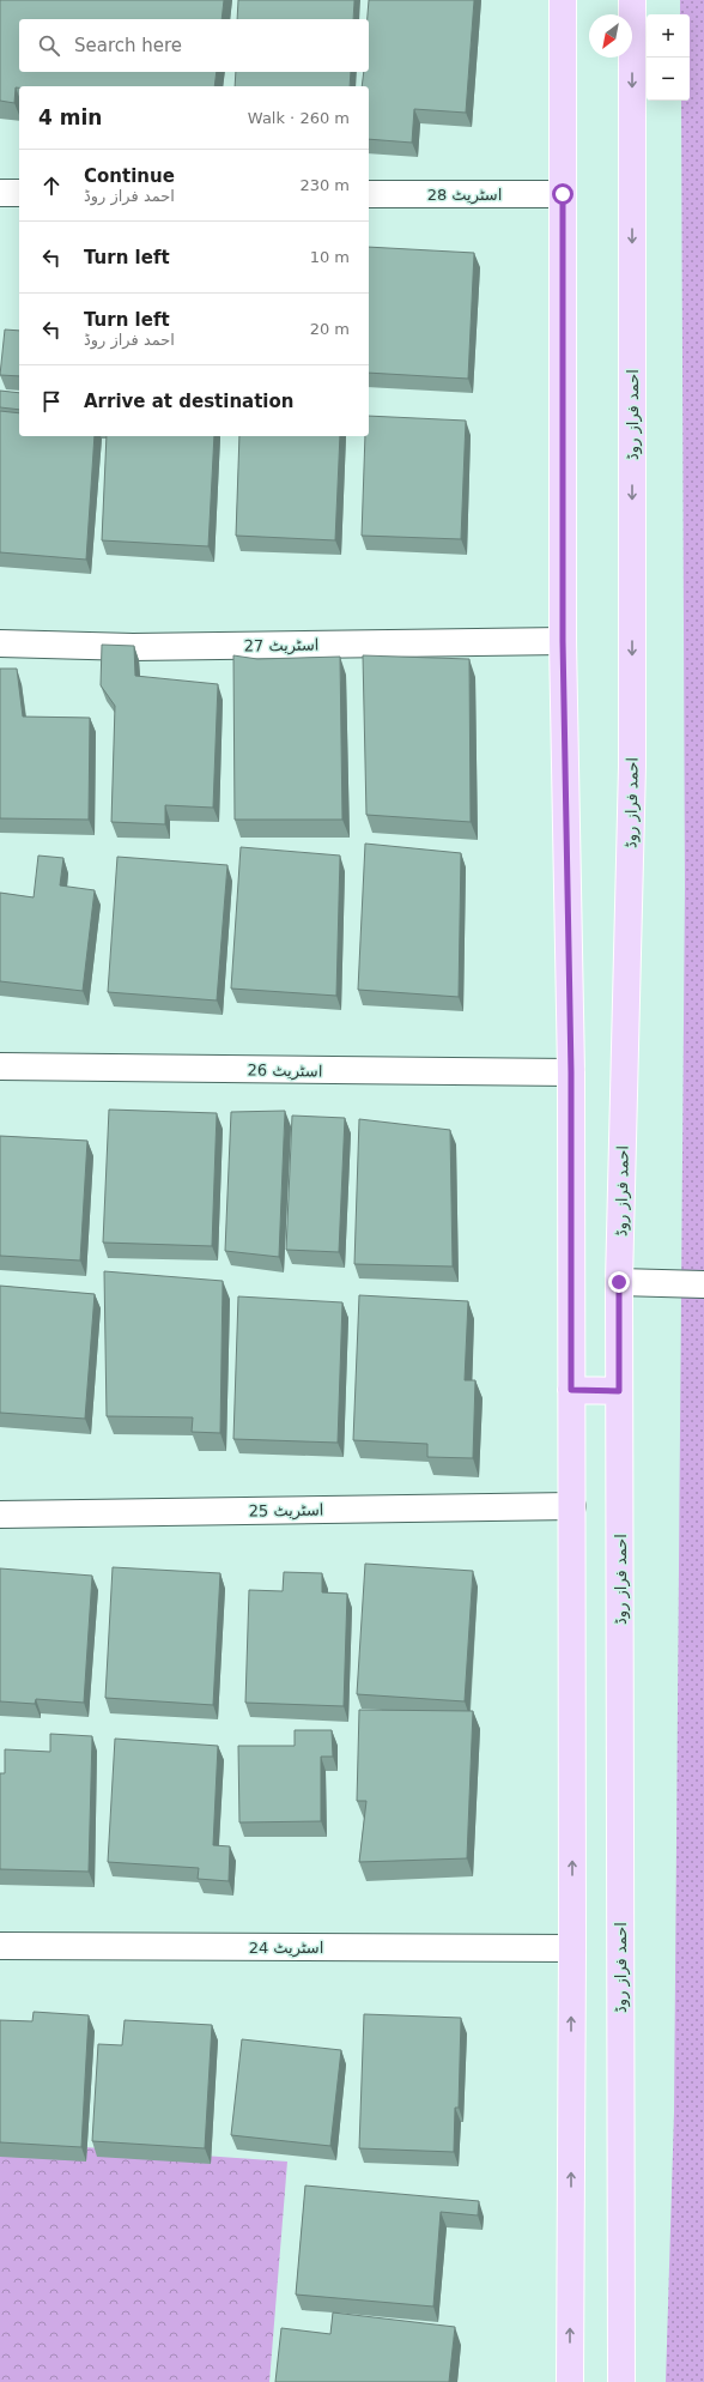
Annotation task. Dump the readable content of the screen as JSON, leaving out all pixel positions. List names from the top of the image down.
{
  "streets": {
    "main road": ["احمد فراز روڈ"],
    "street": [
      "اسٹریٹ 28",
      "اسٹریٹ 27",
      "اسٹریٹ 26",
      "اسٹریٹ 25",
      "اسٹریٹ 24"
    ]
  },
  "north": "bottom left",
  "page": {
    "map_buttons": ["+", "−"],
    "search": "Search here",
    "heading": ["4 min", "Walk · 260 m"],
    "list": [
      ["Continue", "احمد فراز روڈ", "230 m"],
      ["Turn left", "10 m"],
      ["Turn left", "احمد فراز روڈ", "20 m"],
      "Arrive at destination"
    ]
  }
}
